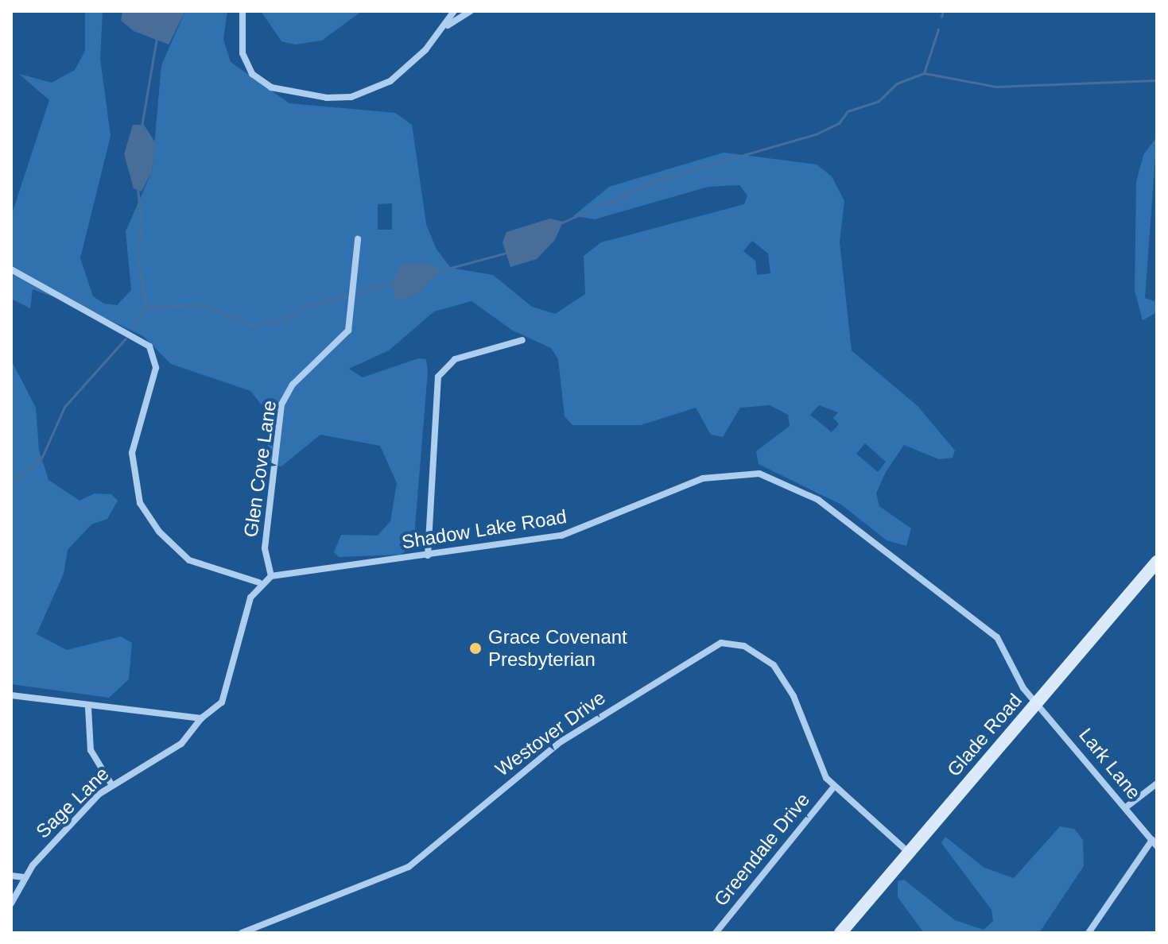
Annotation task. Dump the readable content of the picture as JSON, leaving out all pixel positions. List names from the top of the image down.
{
  "streets": {
    "street": [
      "Glen Cove Lane",
      "Shadow Lake Road",
      "Westover Drive",
      "Glade Road",
      "Lark Lane",
      "Sage Lane",
      "Greendale Drive"
    ]
  },
  "crossings": [
    ["Glen Cove Lane", "Shadow Lake Road"],
    ["Shadow Lake Road", "Glade Road"],
    ["Shadow Lake Road", "Lark Lane"],
    ["Westover Drive", "Glade Road"],
    ["Westover Drive", "Greendale Drive"],
    ["Glade Road", "Lark Lane"]
  ],
  "places": ["Grace Covenant Presbyterian"]
}
